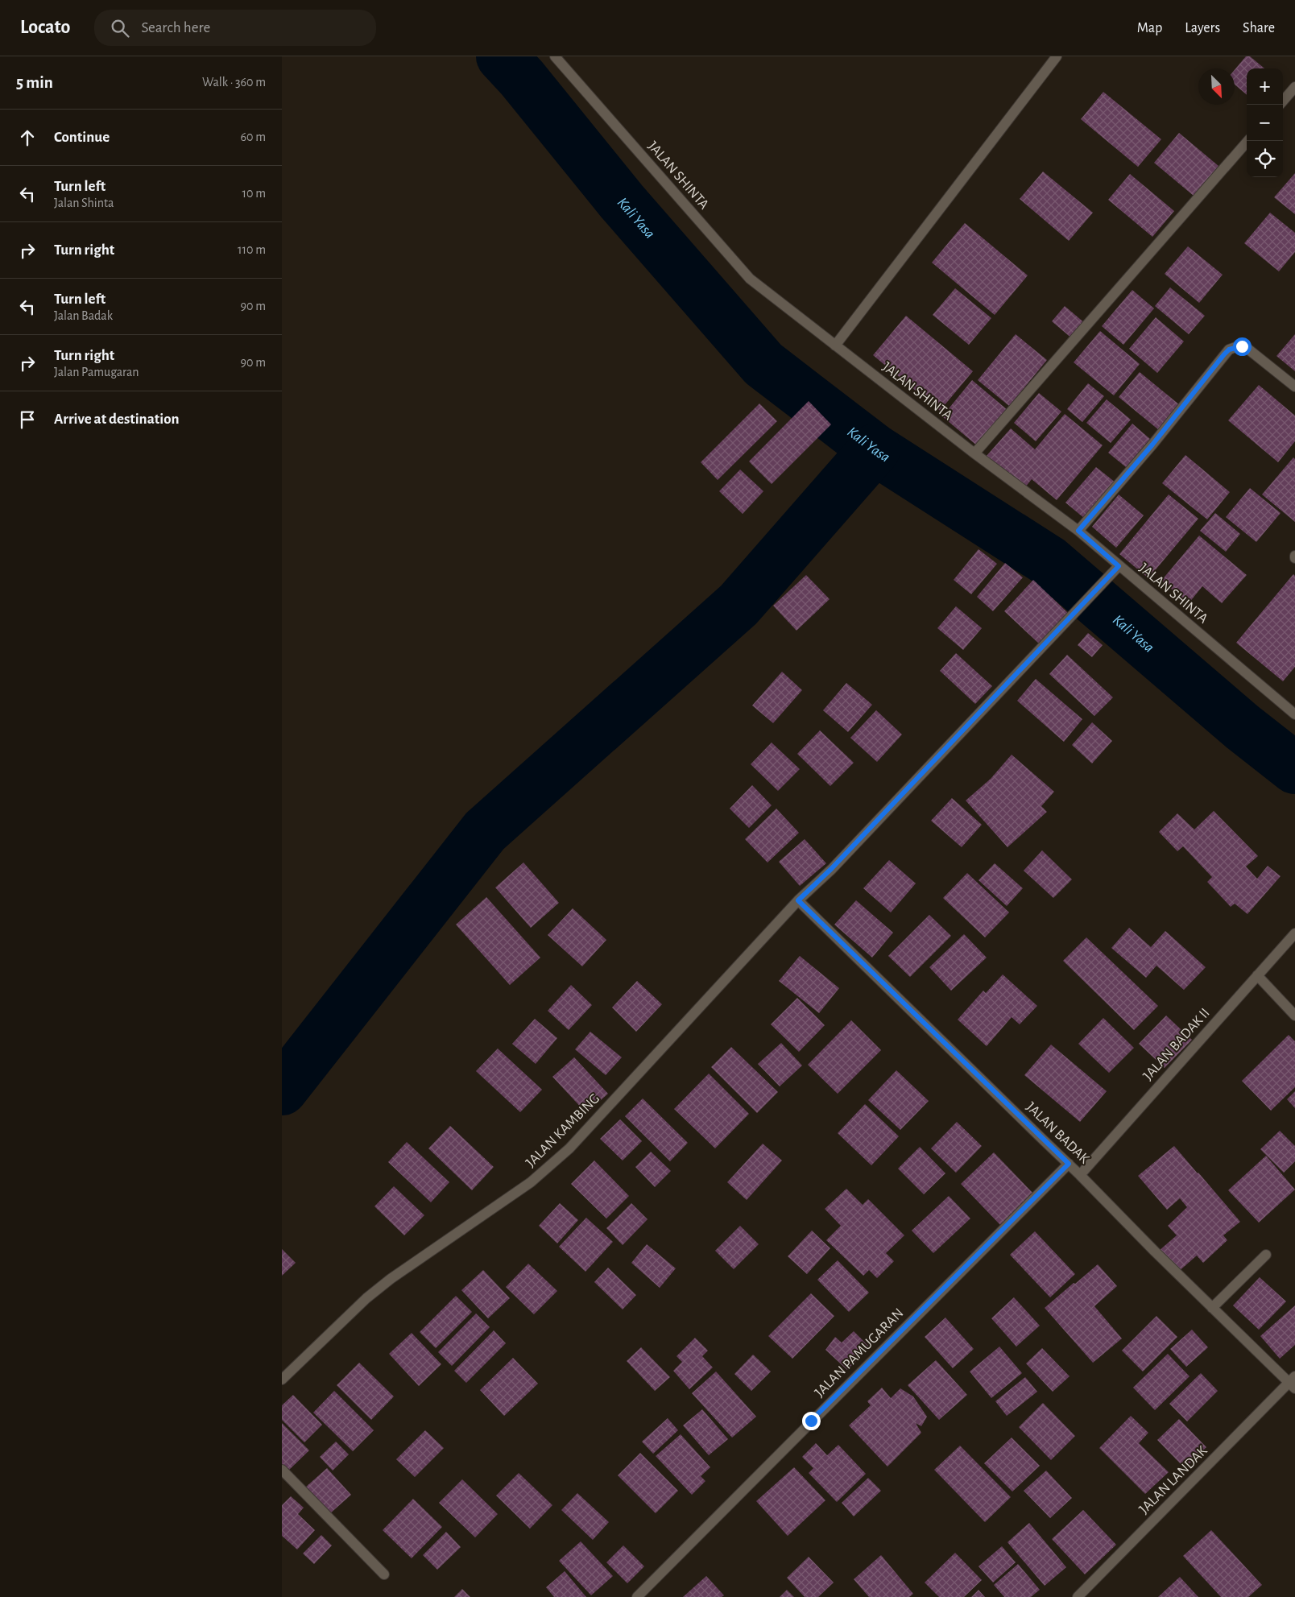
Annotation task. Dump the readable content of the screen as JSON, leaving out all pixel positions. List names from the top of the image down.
{
  "streets": {
    "street": [
      "JALAN SHINTA",
      "JALAN BADAK II",
      "JALAN KAMBING",
      "JALAN BADAK",
      "JALAN PAMUGARAN",
      "JALAN LANDAK"
    ]
  },
  "crossings": [
    ["JALAN SHINTA", "JALAN KAMBING"],
    ["JALAN BADAK II", "JALAN BADAK"],
    ["JALAN KAMBING", "JALAN BADAK"],
    ["JALAN BADAK", "JALAN PAMUGARAN"],
    ["JALAN BADAK", "JALAN LANDAK"]
  ],
  "water": ["Kali Yasa"],
  "north": "bottom right",
  "page": {
    "header": "Locato",
    "search": "Search here",
    "nav": ["Map", "Layers", "Share"],
    "heading": ["5 min", "Walk · 360 m"],
    "map_buttons": ["+", "−"],
    "list": [
      ["Continue", "60 m"],
      ["Turn left", "Jalan Shinta", "10 m"],
      ["Turn right", "110 m"],
      ["Turn left", "Jalan Badak", "90 m"],
      ["Turn right", "Jalan Pamugaran", "90 m"],
      "Arrive at destination"
    ]
  }
}
